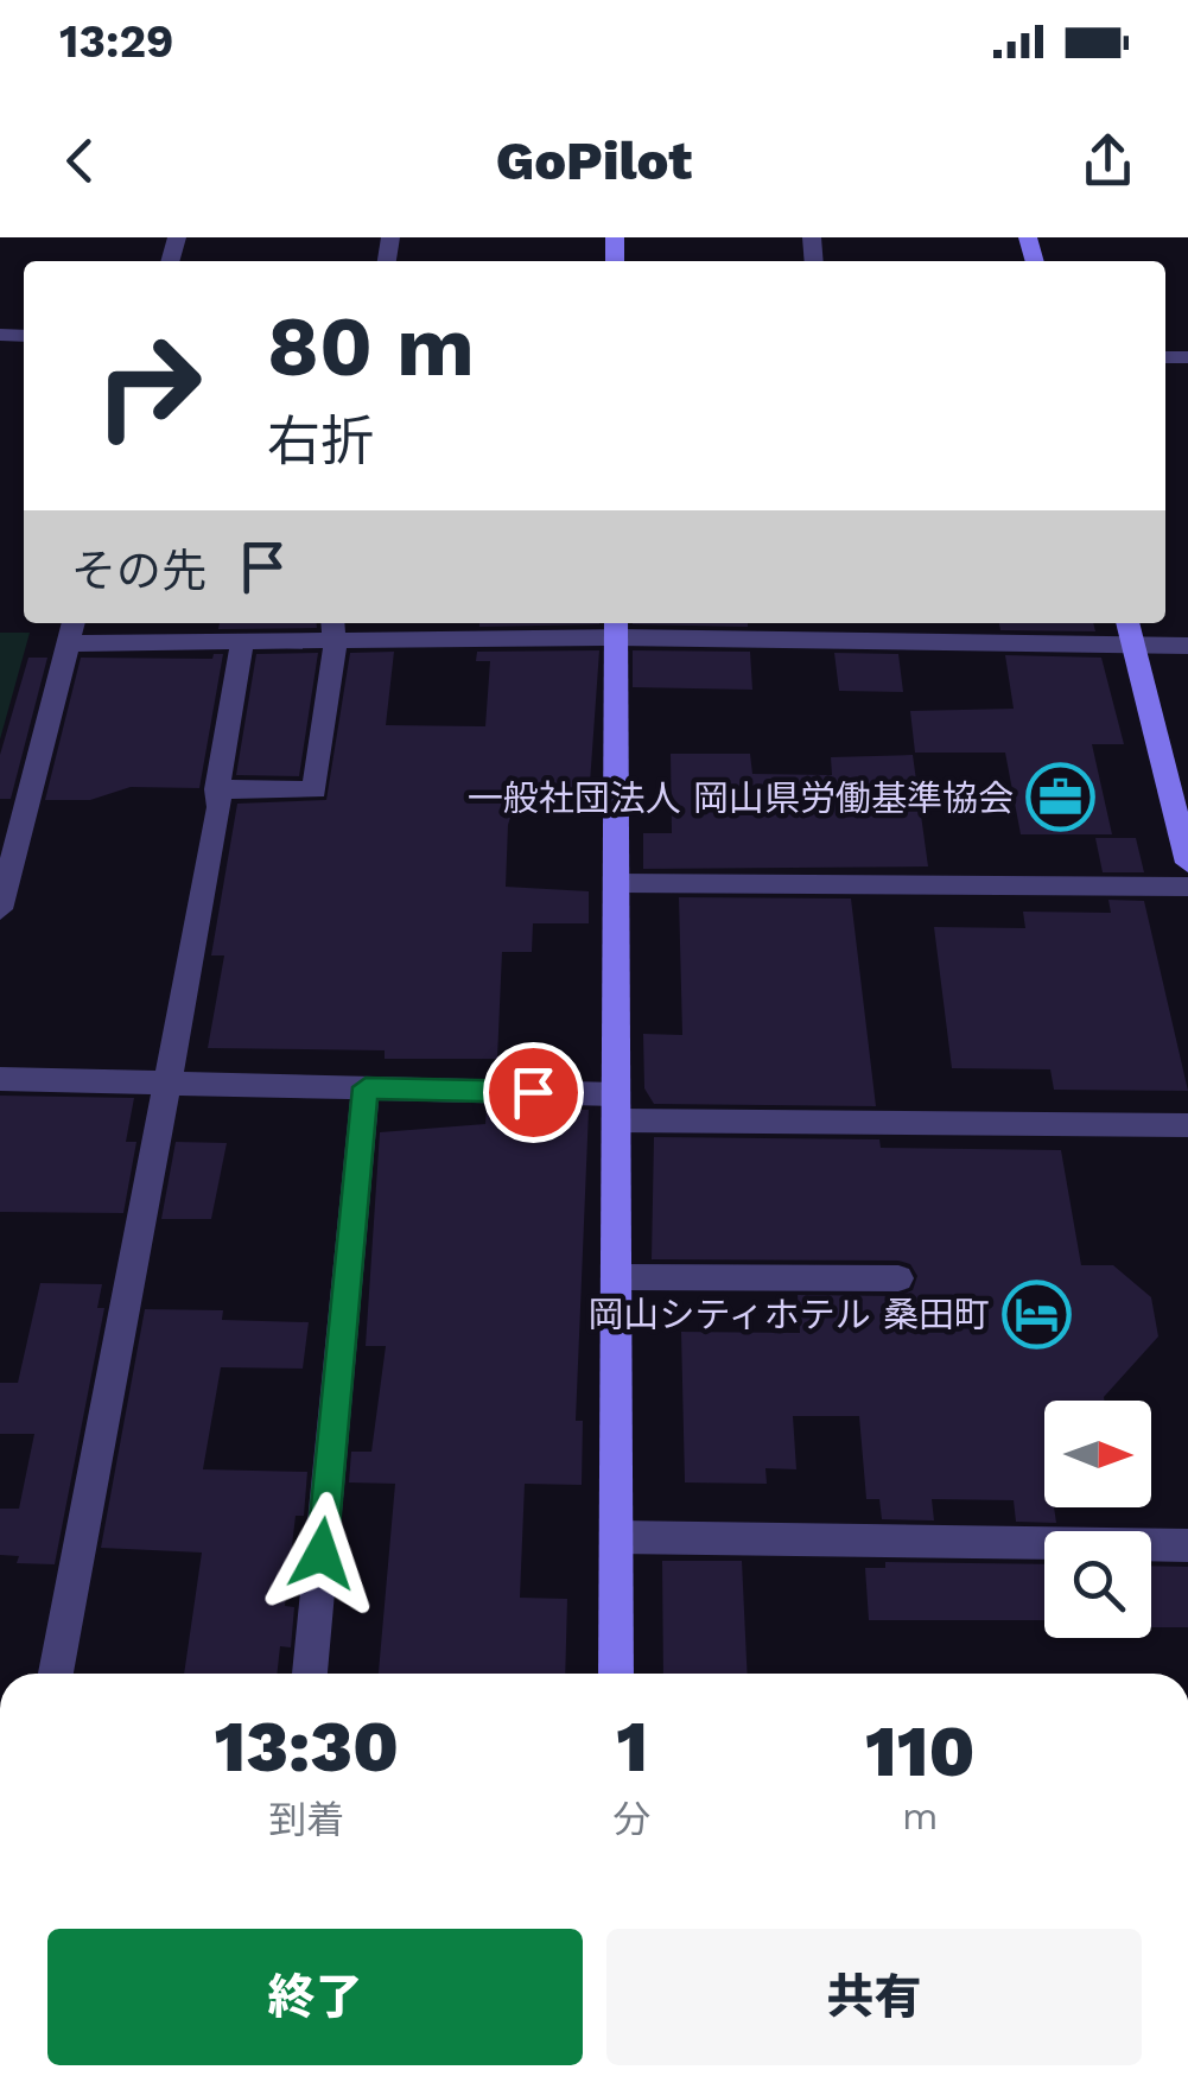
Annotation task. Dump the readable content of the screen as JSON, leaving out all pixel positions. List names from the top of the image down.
{
  "places": {
    "office": ["一般社団法人 岡山県労働基準協会"],
    "hotel": ["岡山シティホテル 桑田町"]
  },
  "north": "right",
  "page": {
    "status": "13:29",
    "header": "GoPilot",
    "turn": ["80 m", "右折"],
    "then": "その先",
    "eta": [
      "13:30",
      "到着",
      "1",
      "分",
      "110",
      "m"
    ],
    "buttons": ["終了", "共有"]
  }
}
